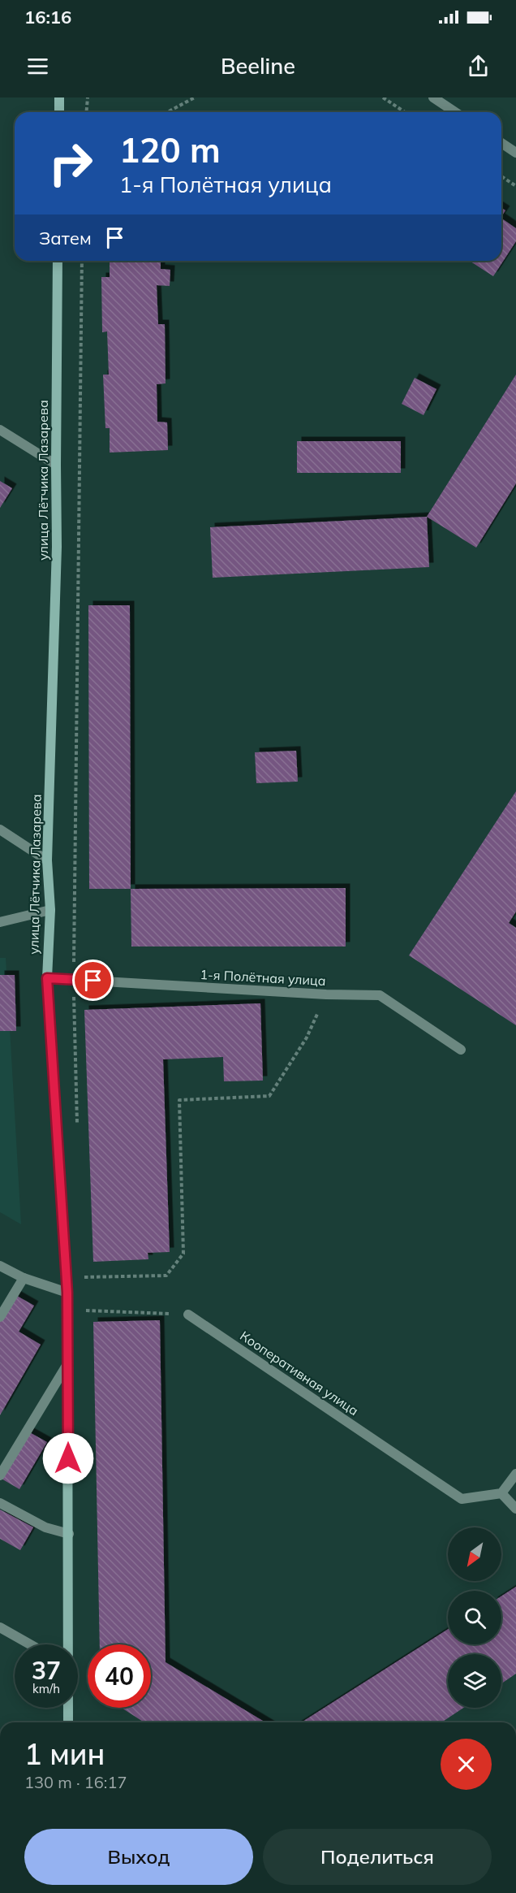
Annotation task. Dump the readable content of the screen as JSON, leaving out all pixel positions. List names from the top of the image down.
{
  "streets": {
    "street": ["улица Лётчика Лазарева", "1-я Полётная улица", "Кооперативная улица"]
  },
  "crossings": [
    ["улица Лётчика Лазарева", "1-я Полётная улица"]
  ],
  "north": "bottom left",
  "page": {
    "status": "16:16",
    "header": "Beeline",
    "turn": ["120 m", "1-я Полётная улица"],
    "then": "Затем",
    "speed": "37 km/h",
    "limit": "40",
    "heading": ["1 мин", "130 m · 16:17"],
    "buttons": ["Выход", "Поделиться"]
  }
}
